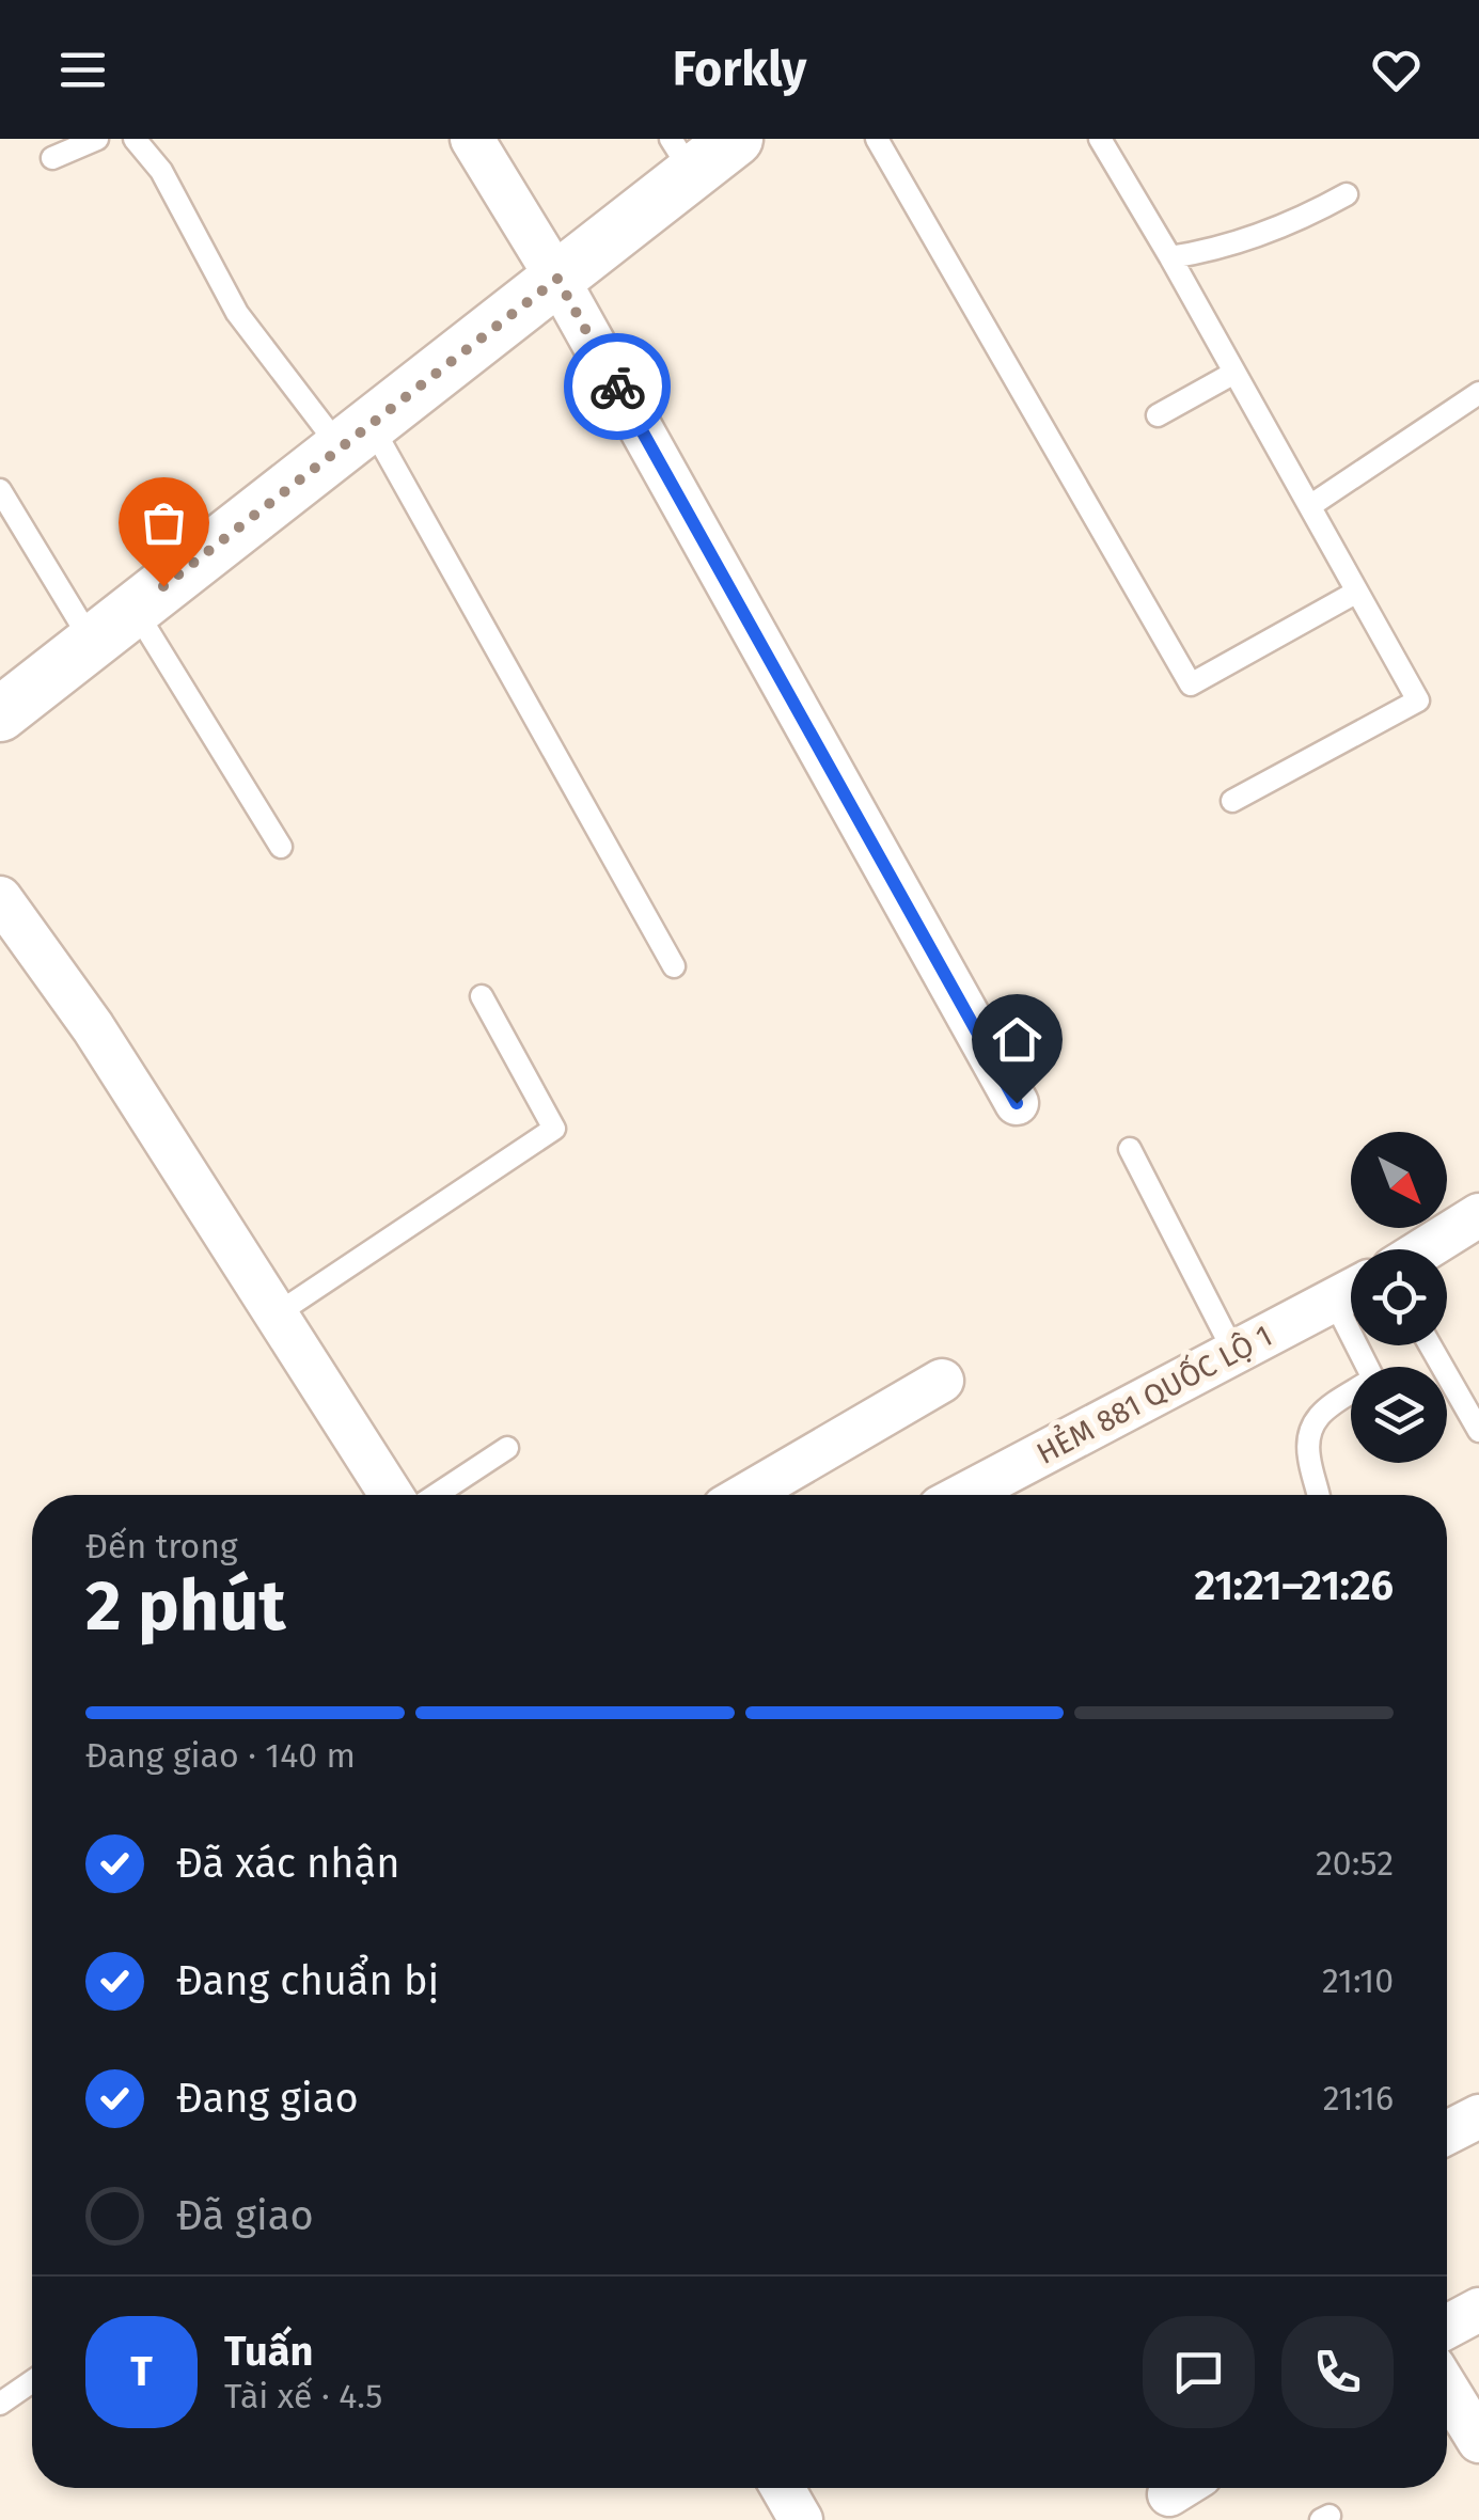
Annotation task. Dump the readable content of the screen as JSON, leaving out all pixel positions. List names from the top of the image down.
{
  "streets": {
    "street": ["HẺM 881 QUỐC LỘ 1"]
  },
  "north": "bottom right",
  "page": {
    "header": "Forkly",
    "heading": ["2 phút", "Đến trong", "21:21–21:26"],
    "panel": ["Tuấn", "Tài xế · 4.5"],
    "bar": "Đang giao · 140 m",
    "list": [
      ["Đã xác nhận", "20:52"],
      ["Đang chuẩn bị", "21:10"],
      ["Đang giao", "21:16"],
      "Đã giao"
    ],
    "round": "T"
  }
}
